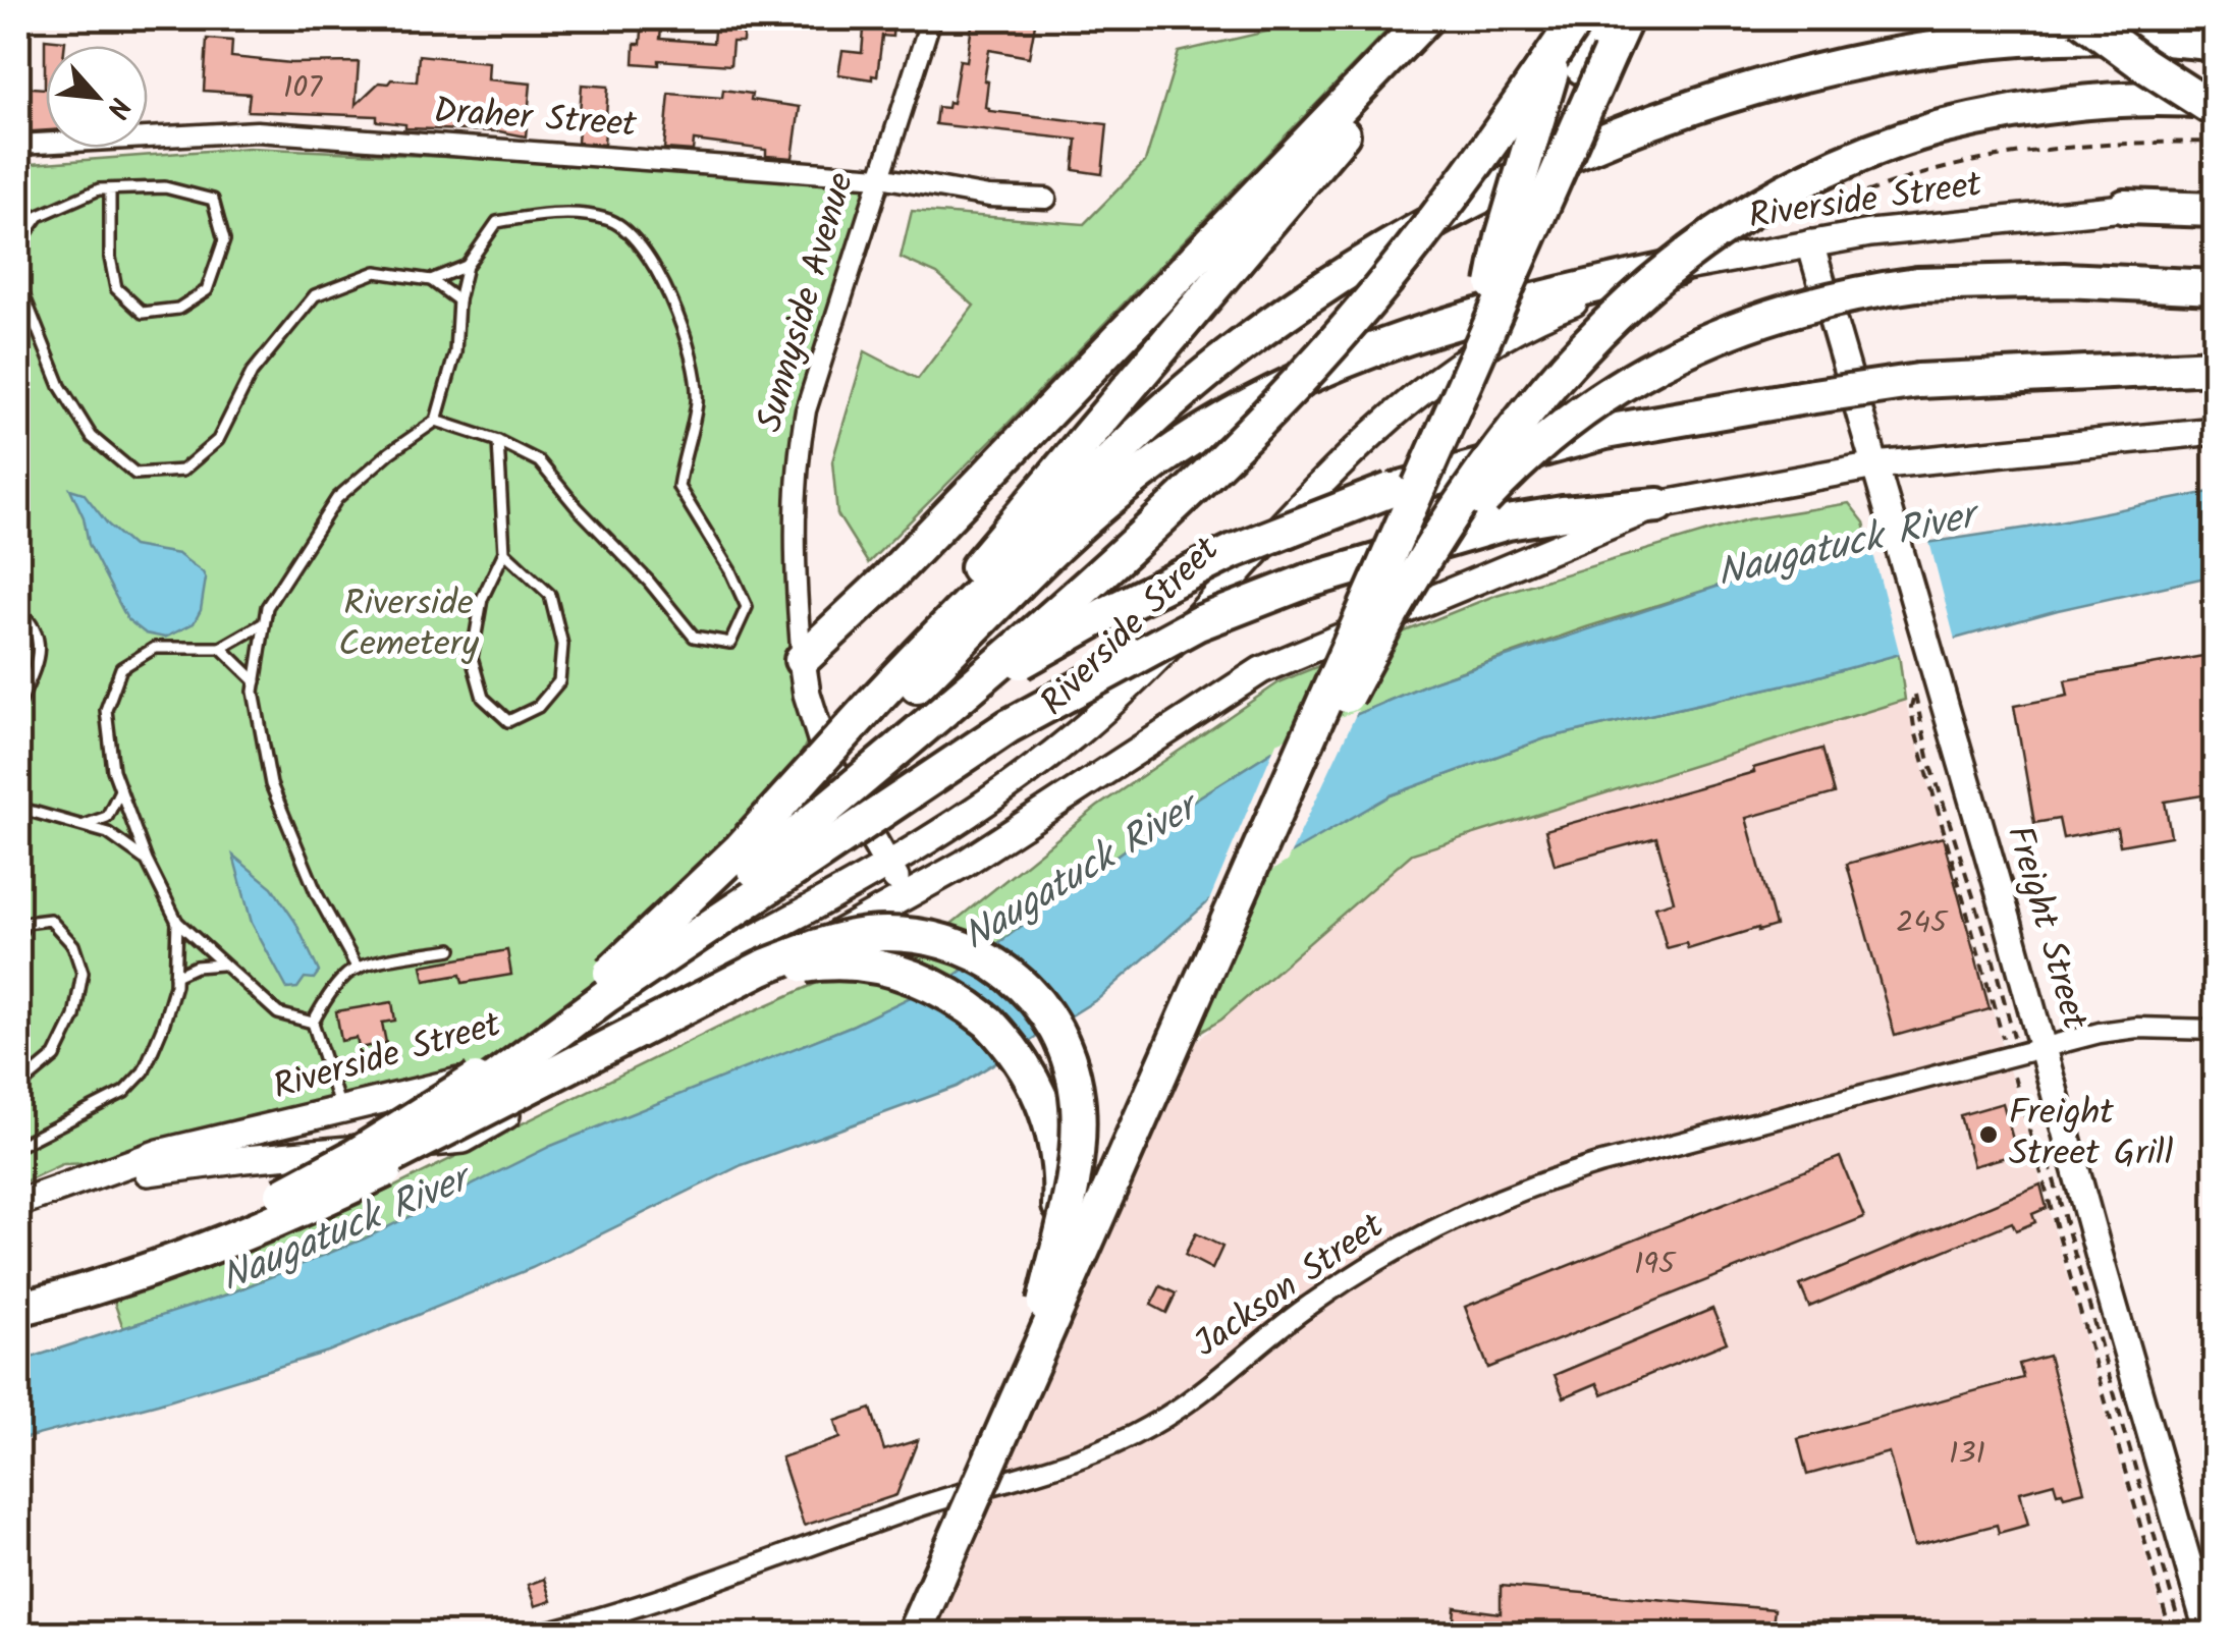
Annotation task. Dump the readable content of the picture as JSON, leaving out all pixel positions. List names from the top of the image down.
{
  "streets": {
    "street": [
      "Draher Street",
      "Riverside Street",
      "Sunnyside Avenue",
      "Freight Street",
      "Jackson Street"
    ]
  },
  "crossings": [
    ["Draher Street", "Sunnyside Avenue"],
    ["Riverside Street", "Sunnyside Avenue"],
    ["Riverside Street", "Freight Street"],
    ["Freight Street", "Jackson Street"]
  ],
  "water": ["Naugatuck River"],
  "parks": ["Riverside Cemetery"],
  "places": ["Freight Street Grill"],
  "house_numbers": [
    "107",
    "245",
    "195",
    "131"
  ],
  "north": "bottom right"
}
